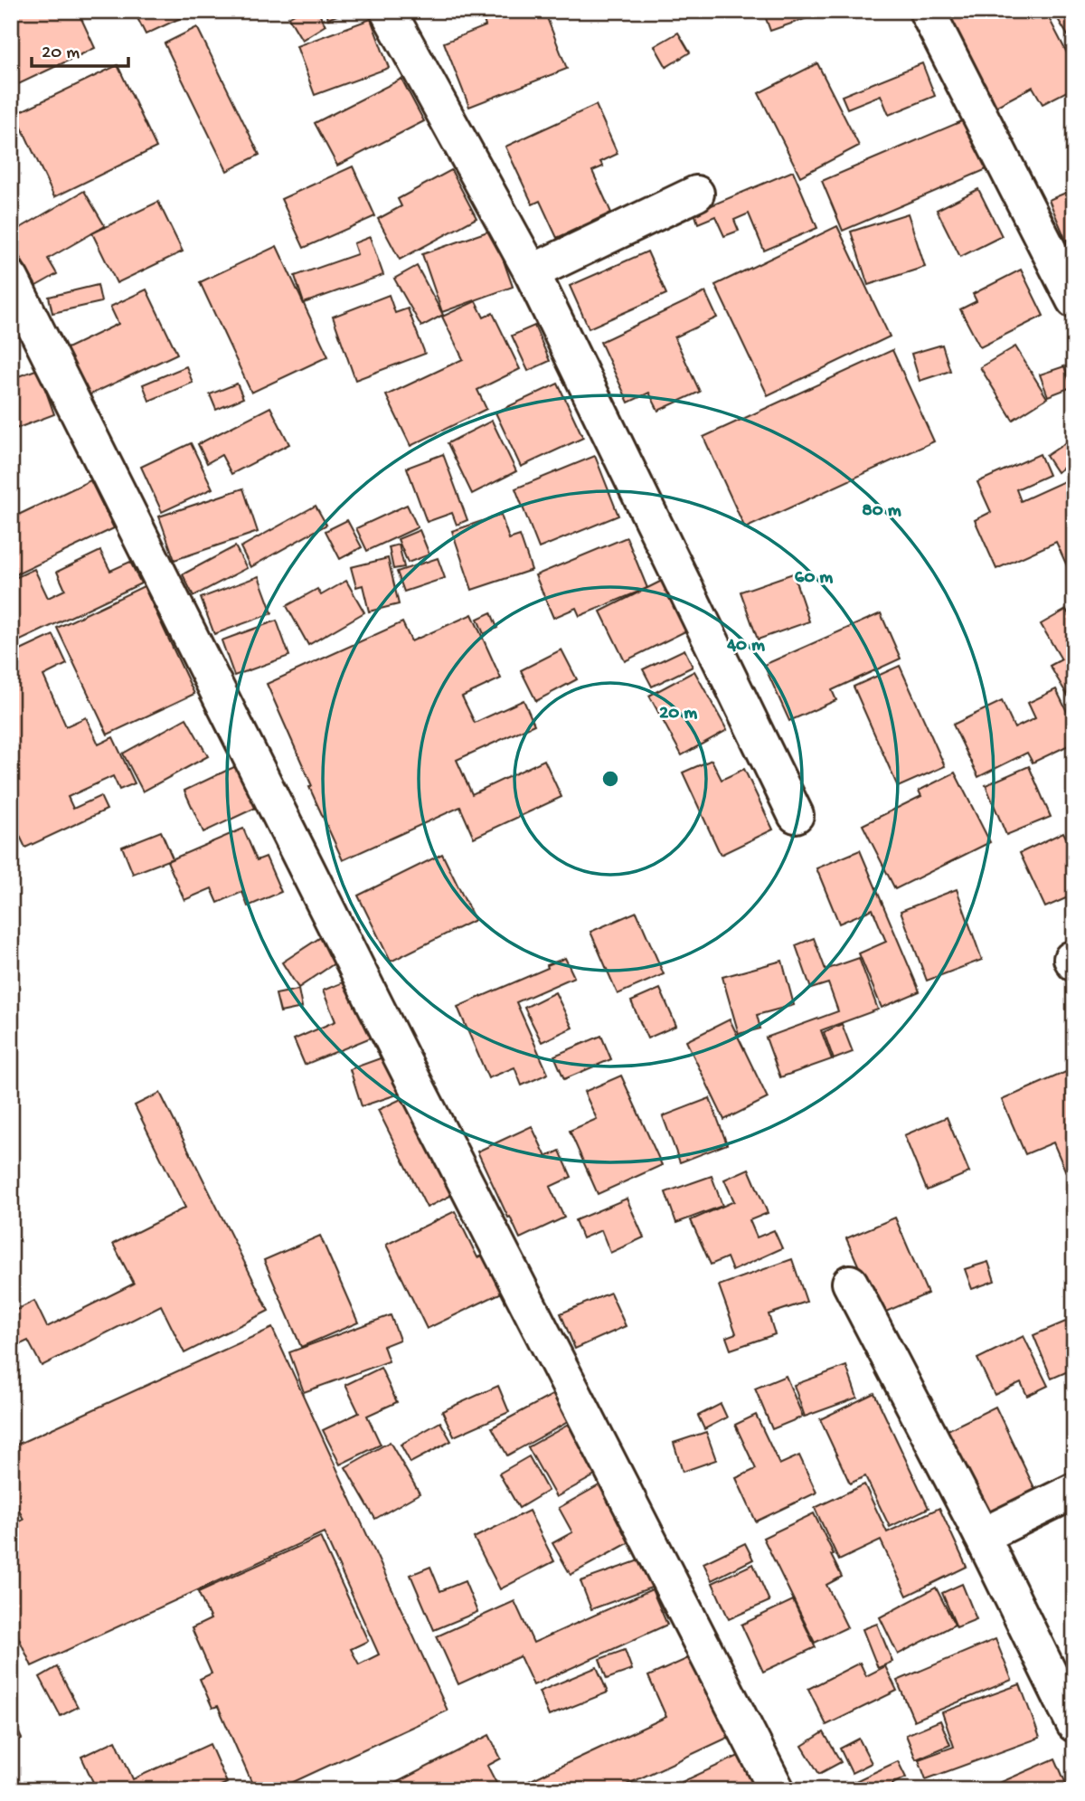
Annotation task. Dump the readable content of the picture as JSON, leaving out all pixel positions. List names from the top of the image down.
{
  "scale_bar": "20 m",
  "rings": [
    "80 m",
    "60 m",
    "40 m",
    "20 m"
  ]
}
